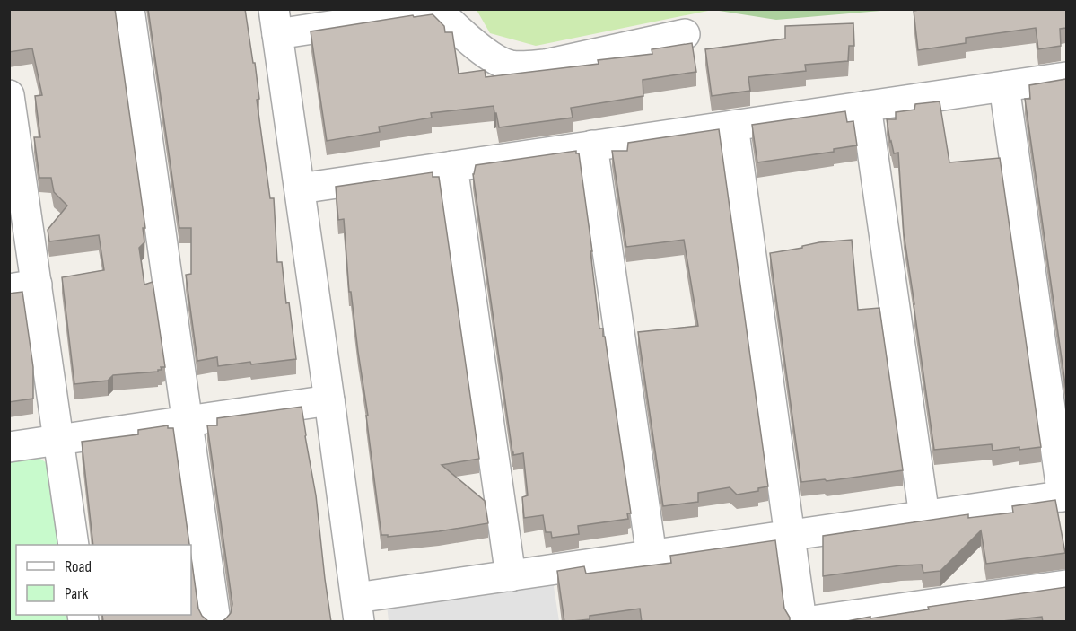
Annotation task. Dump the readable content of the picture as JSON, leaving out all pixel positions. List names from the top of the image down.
{
  "legend": ["Road", "Park"]
}
